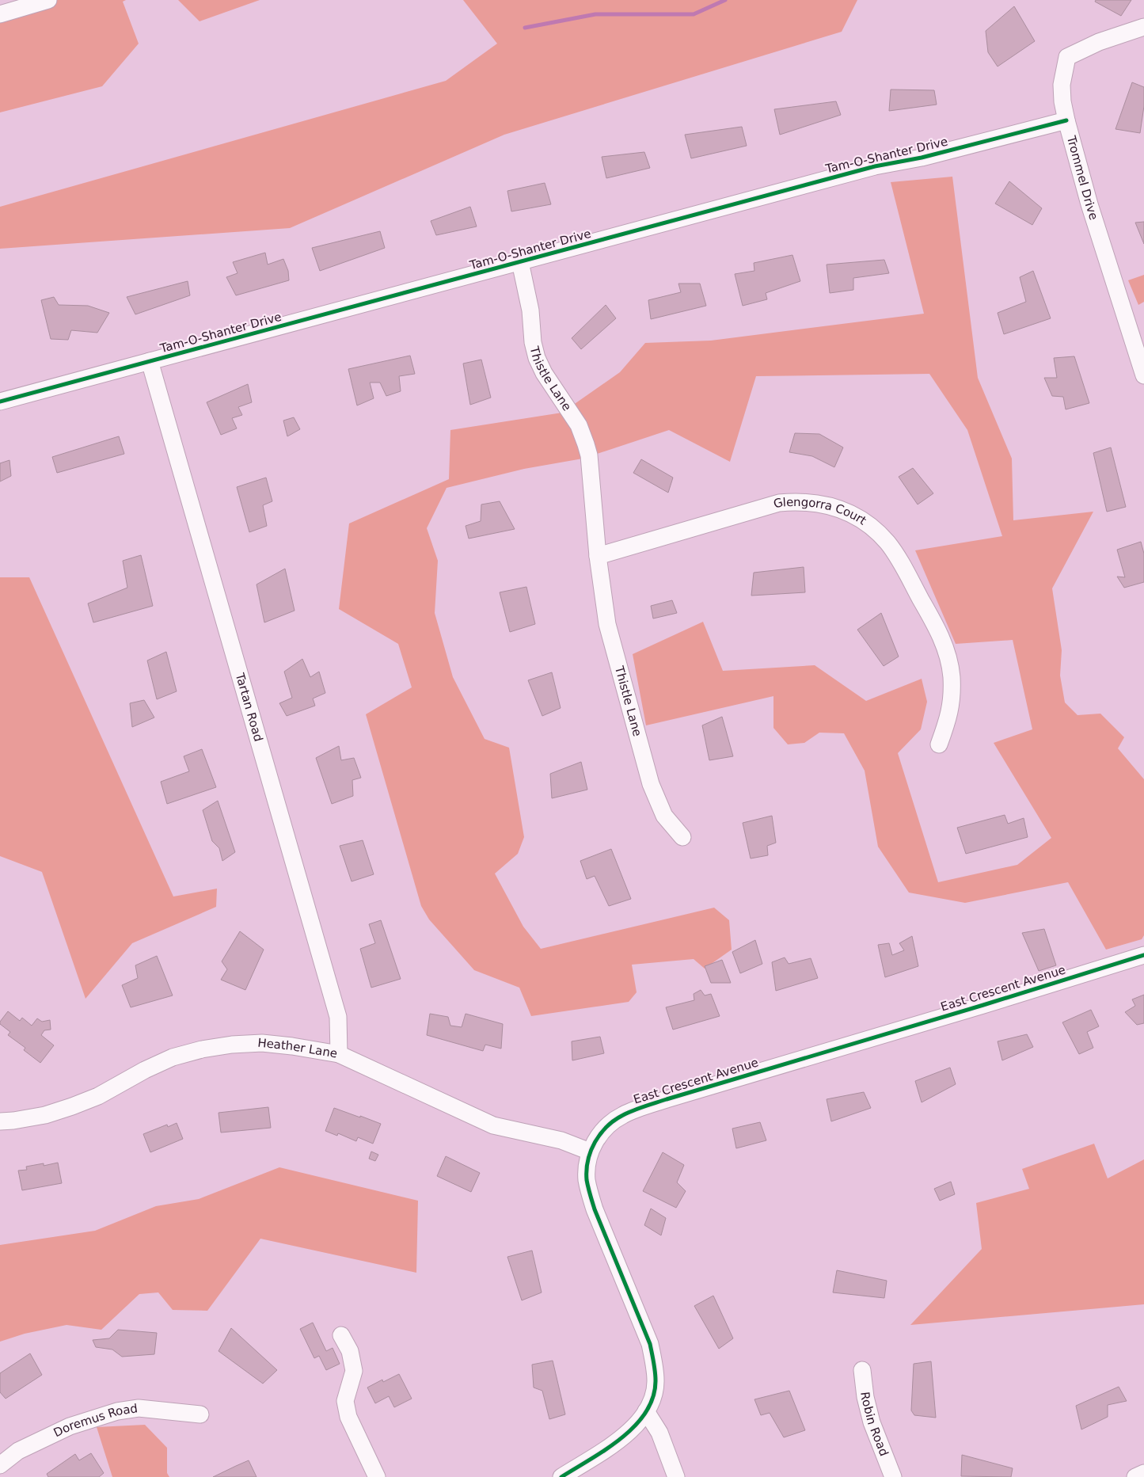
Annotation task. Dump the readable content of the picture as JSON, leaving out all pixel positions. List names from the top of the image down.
{
  "streets": {
    "street": [
      "Tam-O-Shanter Drive",
      "Trommel Drive",
      "Thistle Lane",
      "Glengorra Court",
      "Tartan Road",
      "East Crescent Avenue",
      "Heather Lane",
      "Doremus Road",
      "Robin Road"
    ]
  },
  "crossings": [
    ["Tam-O-Shanter Drive", "Trommel Drive"],
    ["Tam-O-Shanter Drive", "Thistle Lane"],
    ["Tam-O-Shanter Drive", "Tartan Road"],
    ["Thistle Lane", "Glengorra Court"],
    ["Tartan Road", "Heather Lane"],
    ["East Crescent Avenue", "Heather Lane"]
  ]
}
